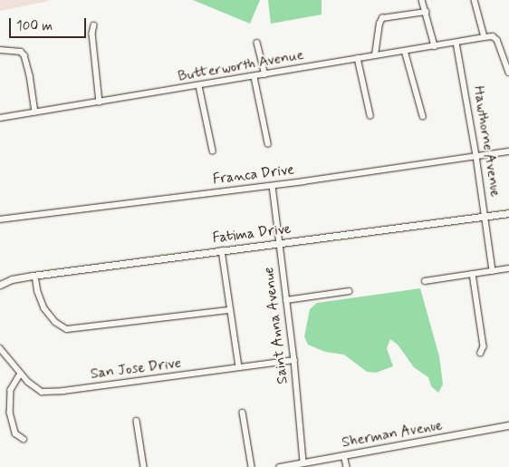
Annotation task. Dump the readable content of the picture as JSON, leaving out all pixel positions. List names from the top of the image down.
{
  "streets": {
    "street": [
      "Butterworth Avenue",
      "Hawthorne Avenue",
      "Franca Drive",
      "Fatima Drive",
      "Saint Anna Avenue",
      "San Jose Drive",
      "Sherman Avenue"
    ]
  },
  "crossings": [
    ["Butterworth Avenue", "Hawthorne Avenue"],
    ["Hawthorne Avenue", "Franca Drive"],
    ["Hawthorne Avenue", "Fatima Drive"],
    ["Franca Drive", "Saint Anna Avenue"],
    ["Fatima Drive", "Saint Anna Avenue"],
    ["Saint Anna Avenue", "San Jose Drive"],
    ["Saint Anna Avenue", "Sherman Avenue"]
  ],
  "scale_bar": "100 m"
}
